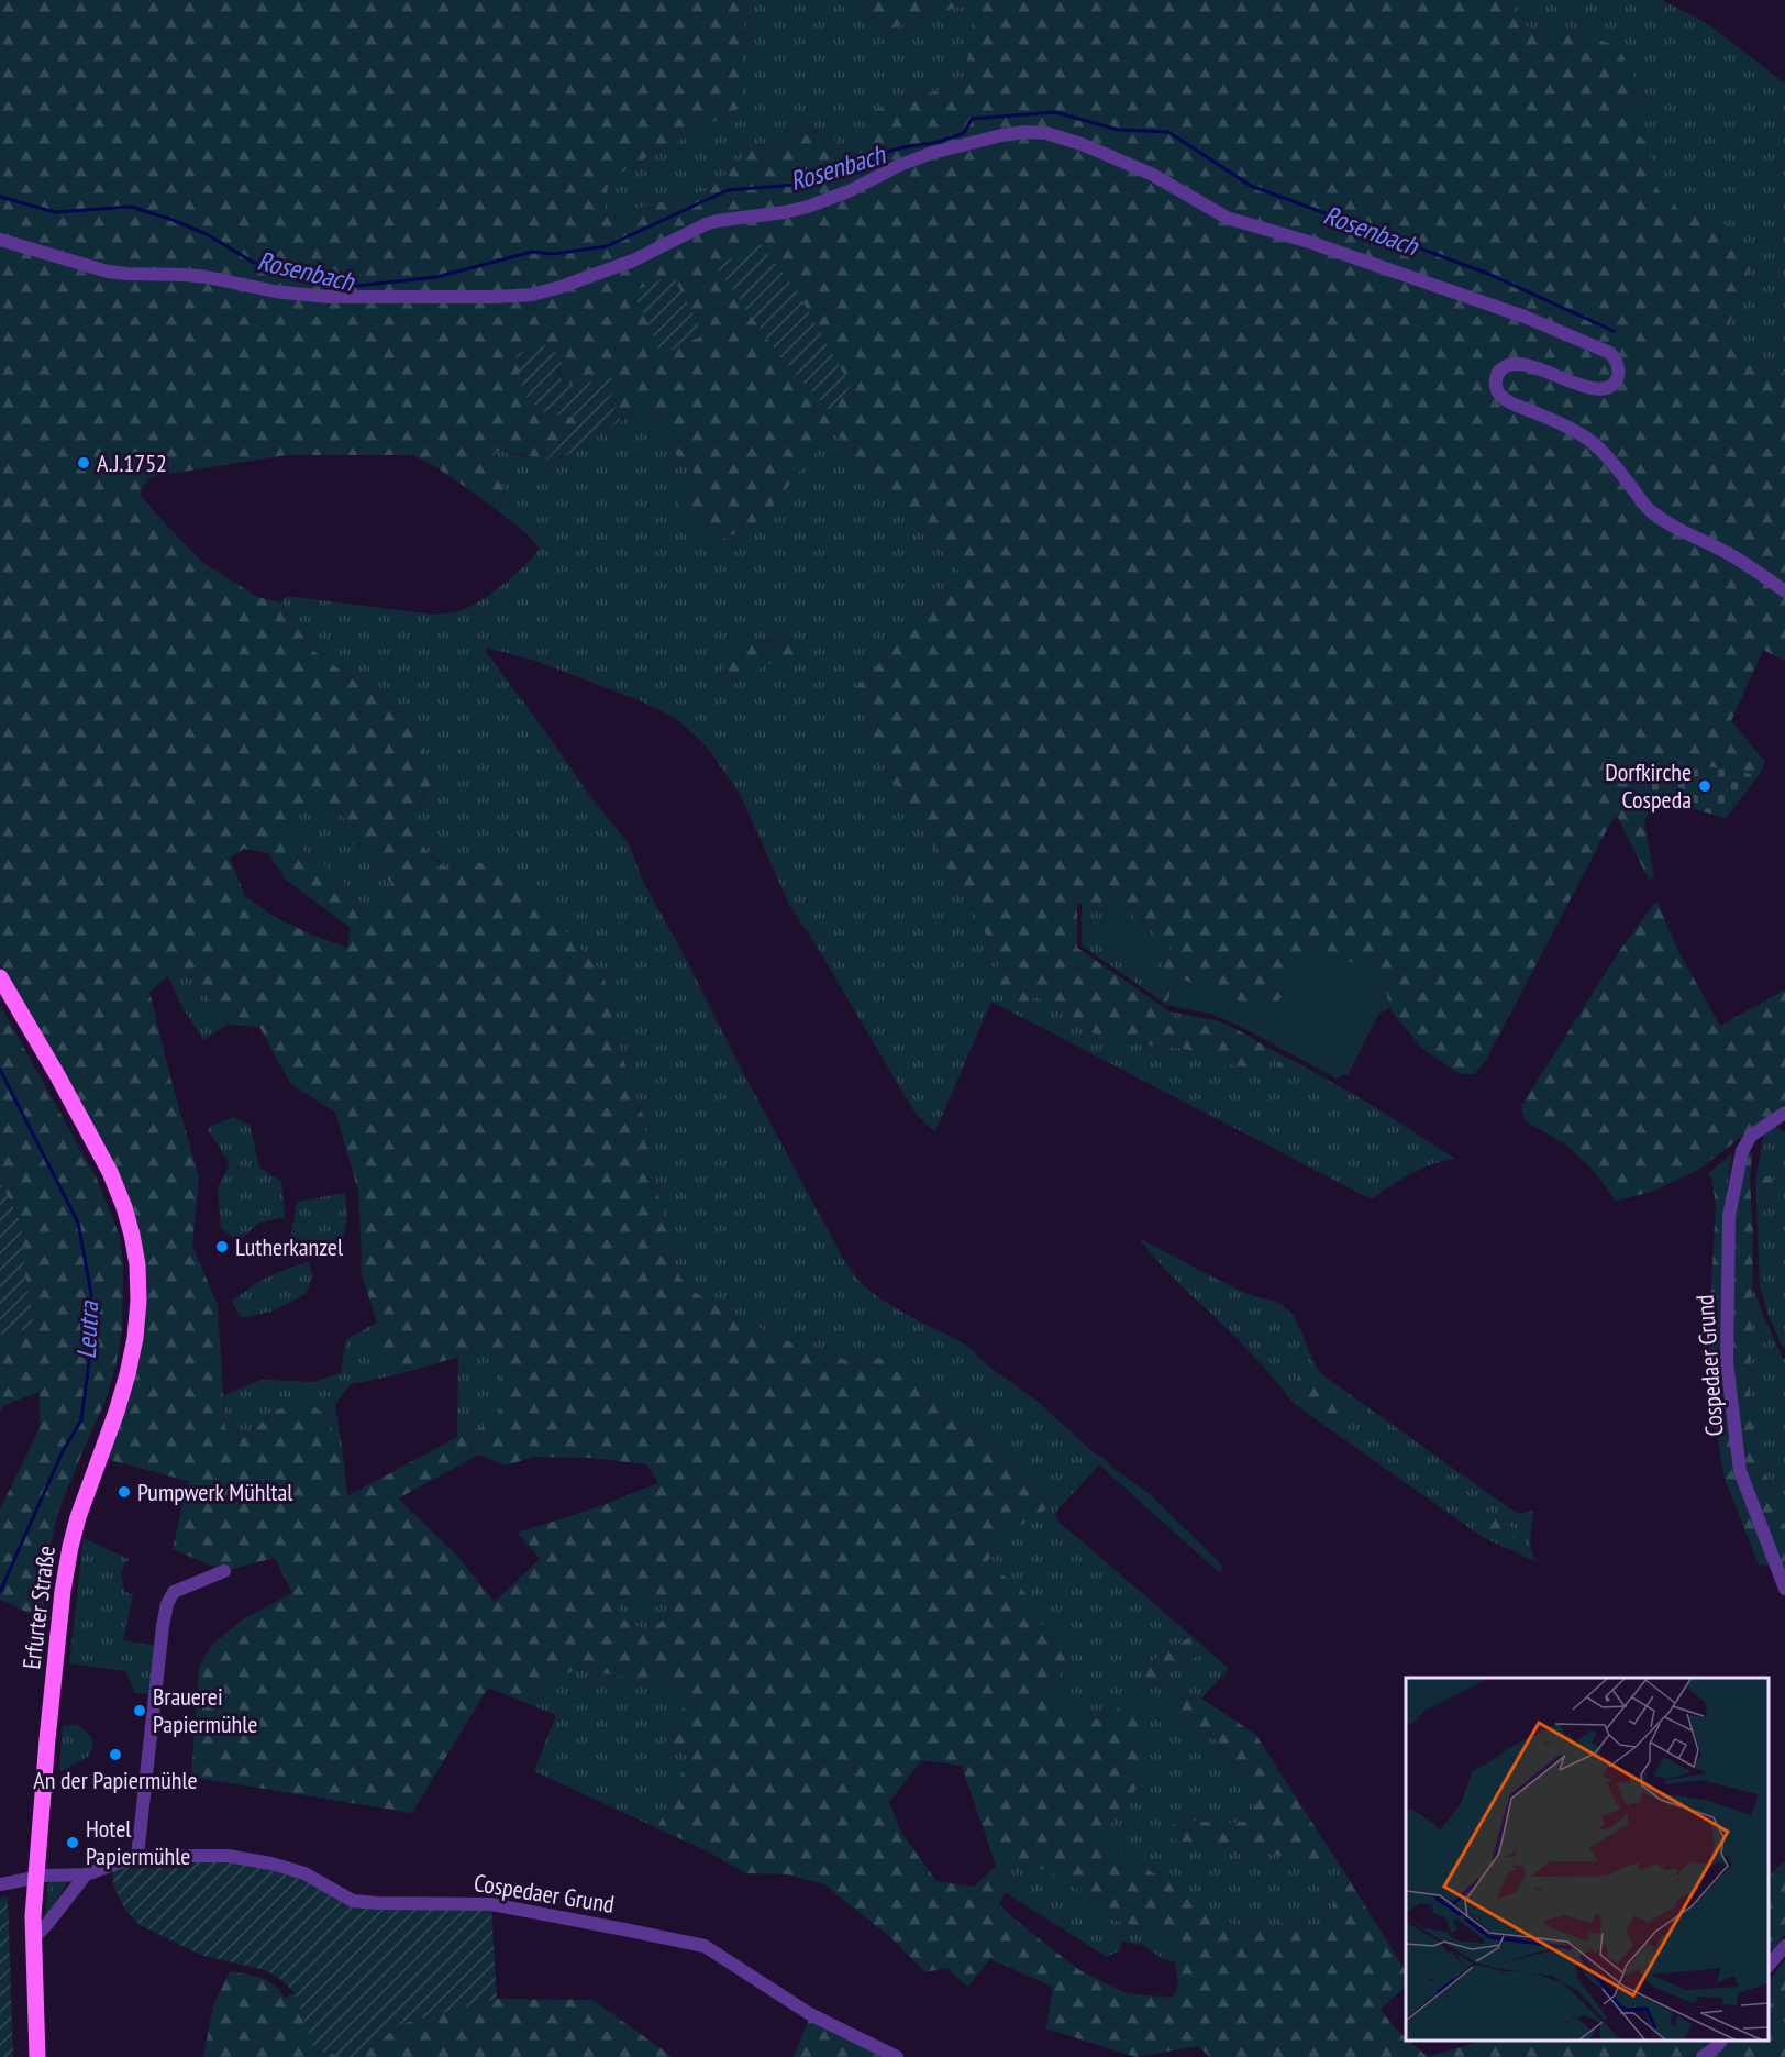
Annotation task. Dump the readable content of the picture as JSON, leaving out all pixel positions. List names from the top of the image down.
{
  "streets": {
    "main road": ["Erfurter Straße"],
    "street": ["Cospedaer Grund"]
  },
  "crossings": [
    ["Cospedaer Grund", "Erfurter Straße"]
  ],
  "water": ["Rosenbach", "Leutra"],
  "places": [
    "A.J.1752",
    "Dorfkirche Cospeda",
    "Lutherkanzel",
    "Pumpwerk Mühltal",
    "Brauerei Papiermühle",
    "An der Papiermühle",
    "Hotel Papiermühle"
  ]
}
